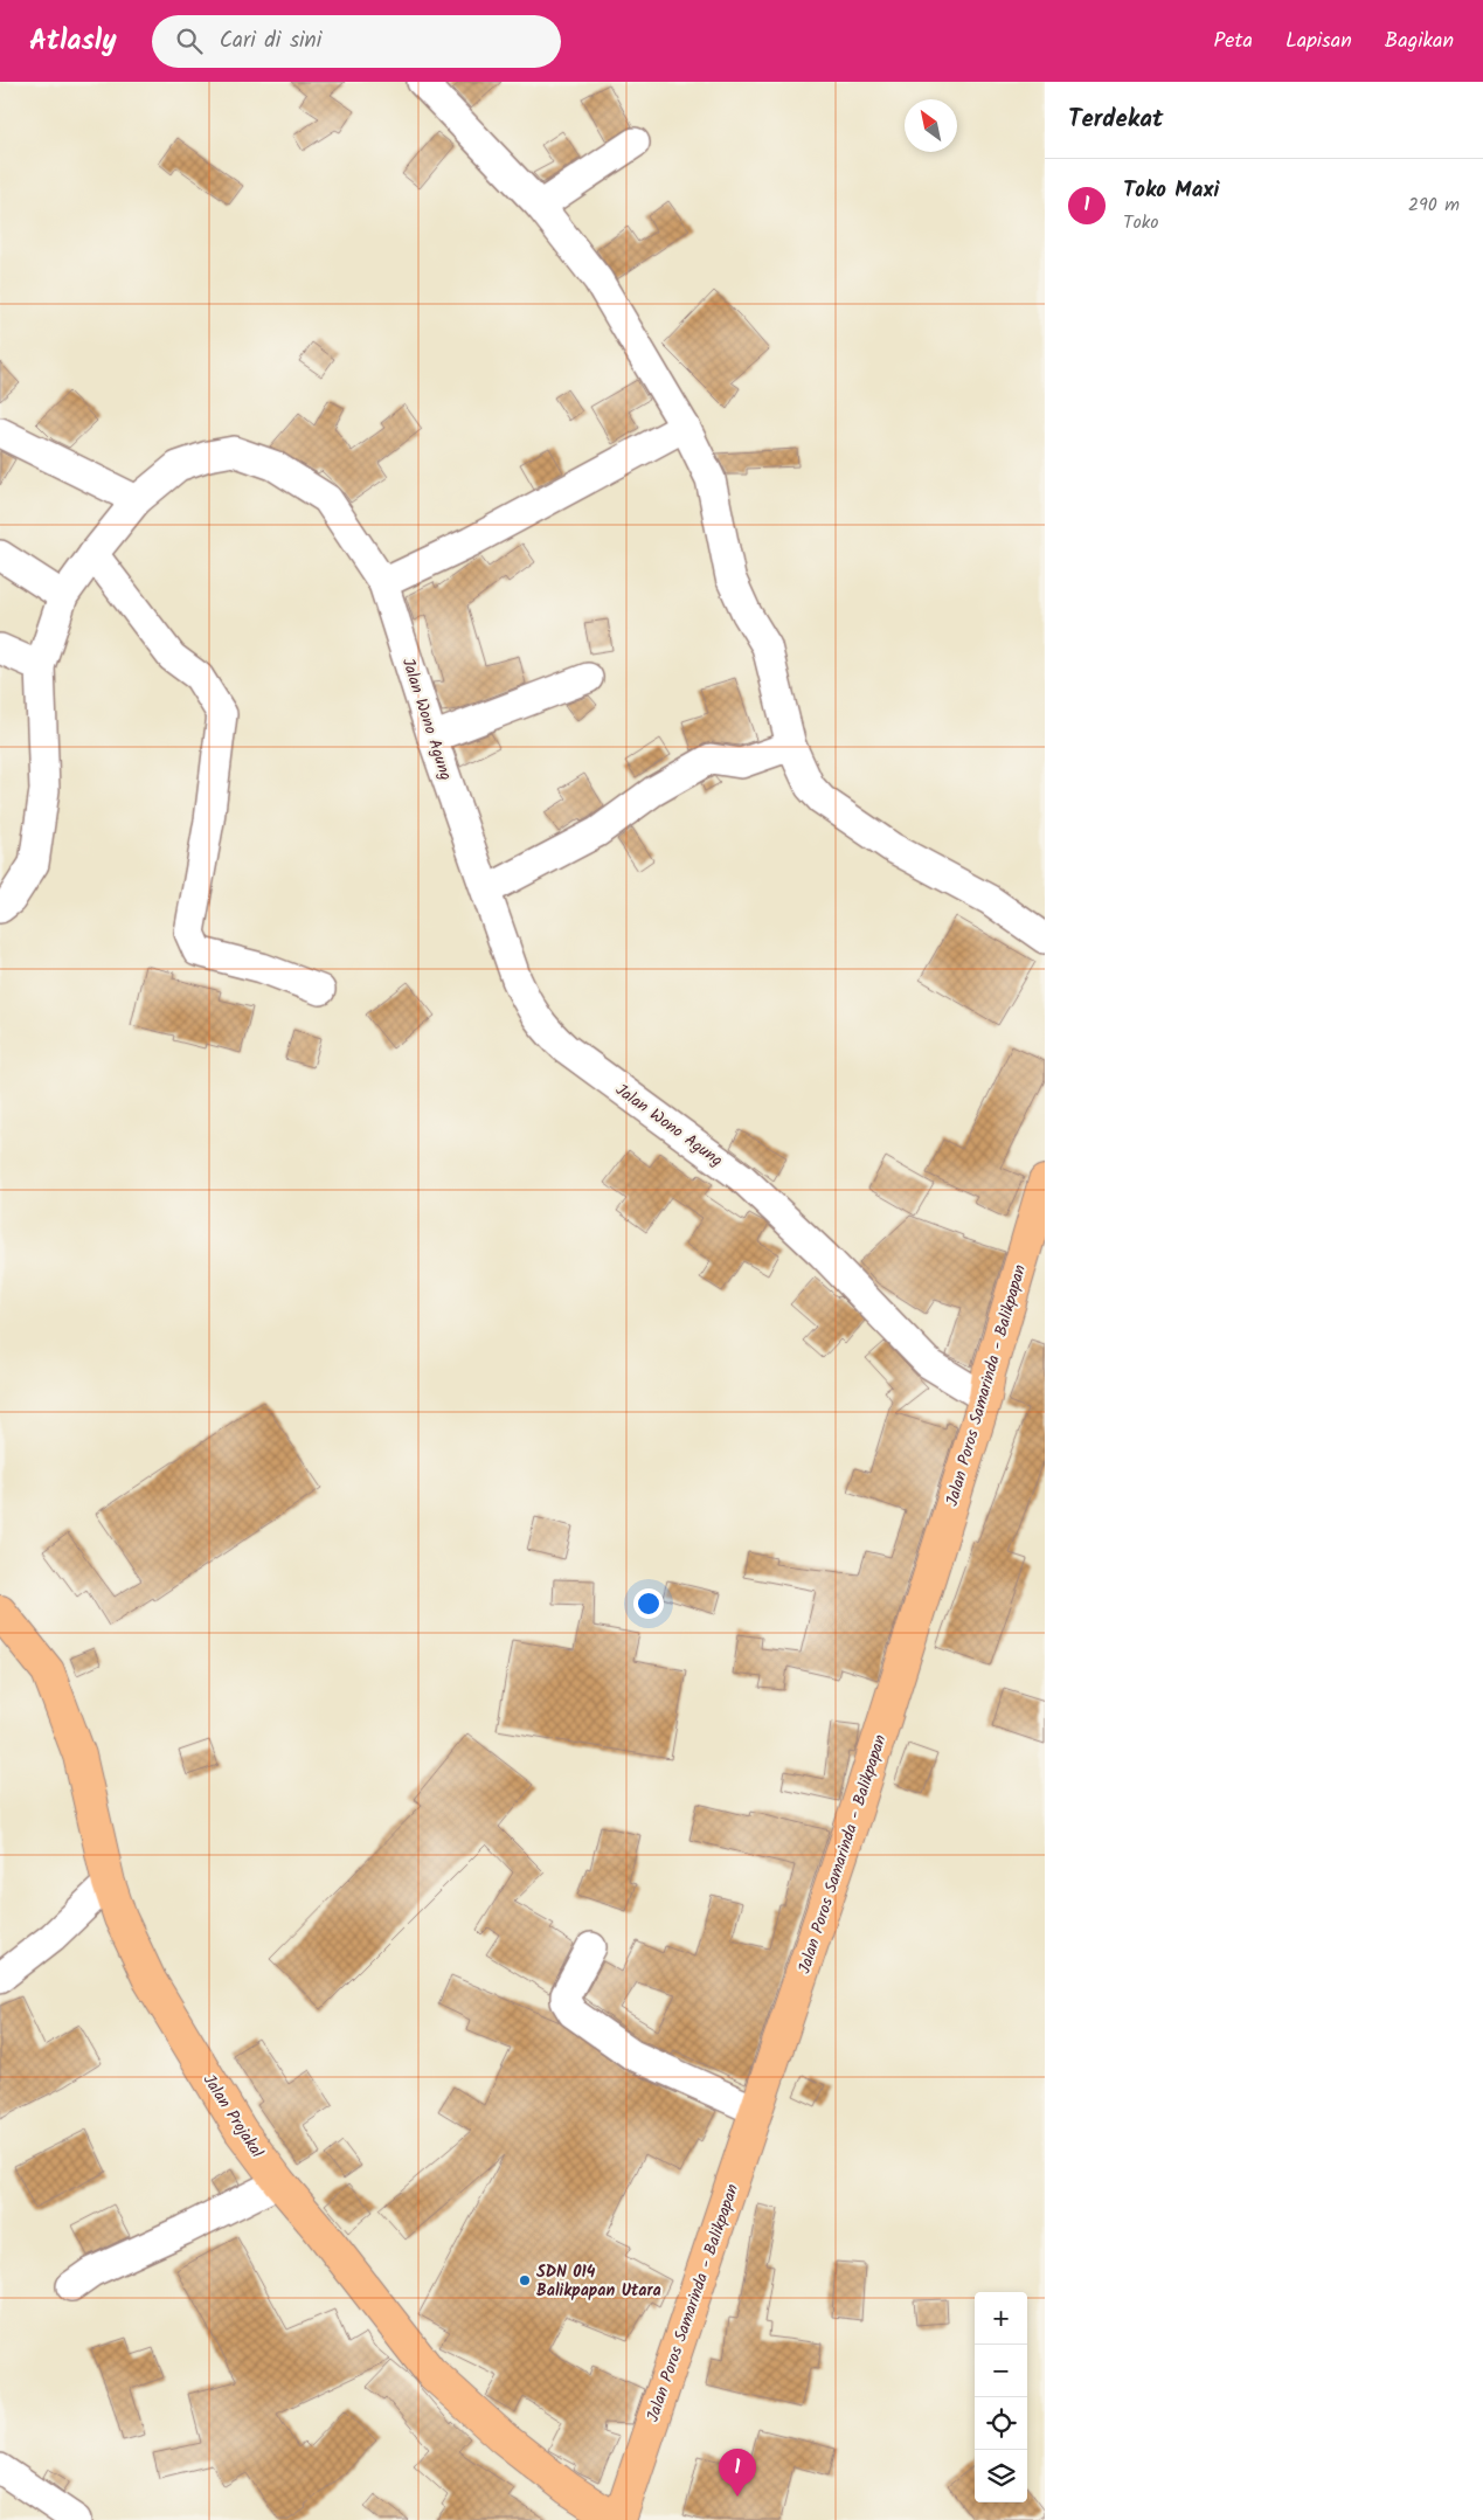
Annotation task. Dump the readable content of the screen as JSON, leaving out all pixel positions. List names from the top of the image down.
{
  "streets": {
    "main road": ["Jalan Poros Samarinda - Balikpapan", "Jalan Projakal"],
    "street": ["Jalan Wono Agung"]
  },
  "crossings": [
    ["Jalan Wono Agung", "Jalan Poros Samarinda - Balikpapan"],
    ["Jalan Poros Samarinda - Balikpapan", "Jalan Projakal"]
  ],
  "places": ["SDN 014 Balikpapan Utara"],
  "north": "top left",
  "page": {
    "header": "Atlasly",
    "search": "Cari di sini",
    "nav": ["Peta", "Lapisan", "Bagikan"],
    "heading": "Terdekat",
    "list": [
      {
        "mark": "1",
        "name": "Toko Maxi",
        "note": "Toko",
        "value": "290 m"
      }
    ],
    "map_buttons": ["+", "−"],
    "pins": "1"
  }
}
